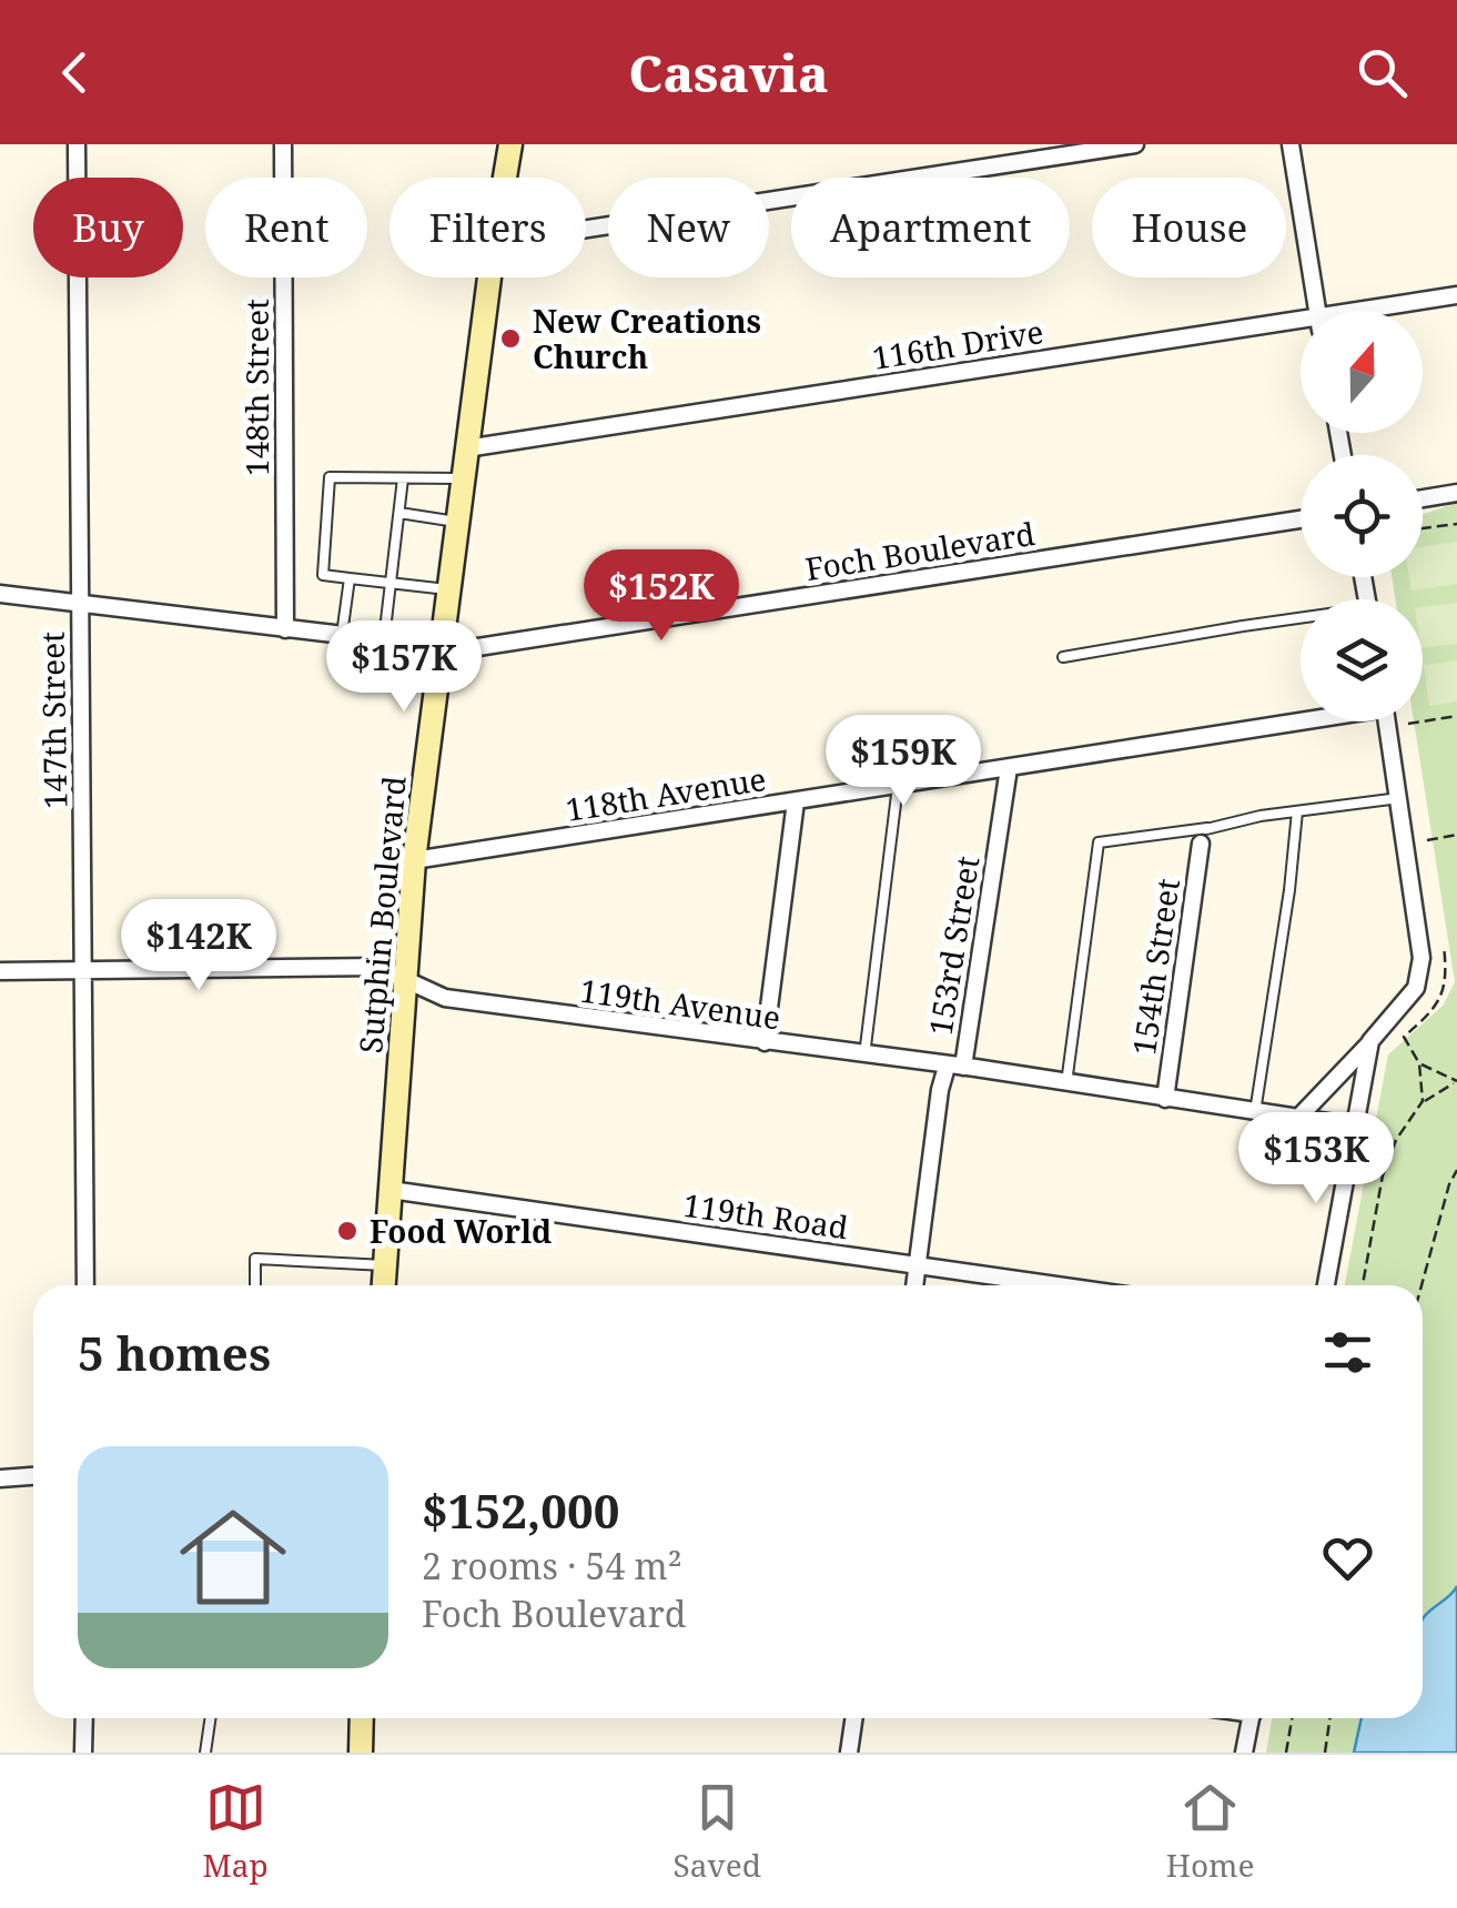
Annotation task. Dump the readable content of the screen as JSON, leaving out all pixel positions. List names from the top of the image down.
{
  "streets": {
    "main road": ["Sutphin Boulevard"],
    "street": [
      "116th Drive",
      "148th Street",
      "Foch Boulevard",
      "147th Street",
      "118th Avenue",
      "153rd Street",
      "154th Street",
      "119th Avenue",
      "119th Road"
    ]
  },
  "crossings": [
    ["116th Drive", "Sutphin Boulevard"],
    ["148th Street", "Foch Boulevard"],
    ["Foch Boulevard", "147th Street"],
    ["Foch Boulevard", "Sutphin Boulevard"],
    ["147th Street", "119th Avenue"],
    ["118th Avenue", "Sutphin Boulevard"],
    ["118th Avenue", "153rd Street"],
    ["Sutphin Boulevard", "119th Avenue"],
    ["Sutphin Boulevard", "119th Road"],
    ["153rd Street", "119th Avenue"],
    ["153rd Street", "119th Road"],
    ["154th Street", "119th Avenue"]
  ],
  "places": ["New Creations Church", "Food World"],
  "north": "top",
  "page": {
    "header": "Casavia",
    "chip": [
      "Buy",
      "Rent",
      "Filters",
      "New",
      "Apartment",
      "House"
    ],
    "price": [
      "$152K",
      "$157K",
      "$159K",
      "$142K",
      "$153K"
    ],
    "heading": "5 homes",
    "list": [
      {
        "name": "$152,000",
        "note": "2 rooms · 54 m² · Foch Boulevard"
      }
    ],
    "tabs": ["Map", "Saved", "Home"]
  }
}
